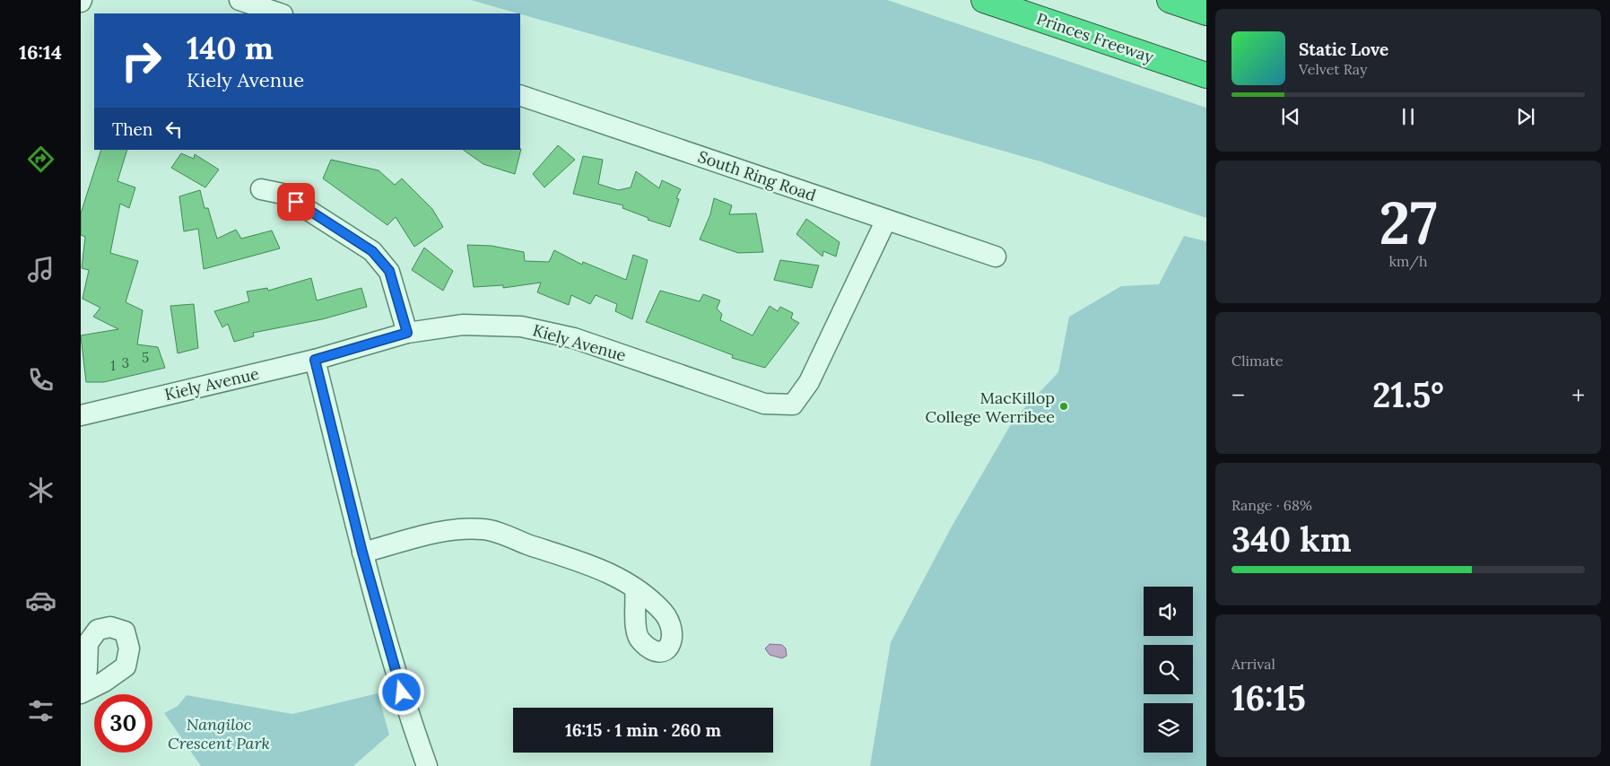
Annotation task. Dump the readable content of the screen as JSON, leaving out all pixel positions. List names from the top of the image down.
{
  "streets": {
    "highway": ["Princes Freeway"],
    "street": ["South Ring Road", "Kiely Avenue"]
  },
  "crossings": [
    ["South Ring Road", "Kiely Avenue"]
  ],
  "parks": ["Nangiloc Crescent Park"],
  "places": ["MacKillop College Werribee"],
  "house_numbers": ["5", "3", "1"],
  "page": {
    "tabs": "16:14",
    "turn": ["140 m", "Kiely Avenue"],
    "song": ["Static Love", "Velvet Ray"],
    "then": "Then",
    "tile": [
      ["27", "km/h"],
      "Climate",
      ["Range · 68%", "340 km"],
      ["Arrival", "16:15"]
    ],
    "heat": ["−", "21.5°", "+"],
    "limit": "30",
    "trip": "16:15 · 1 min · 260 m"
  }
}
